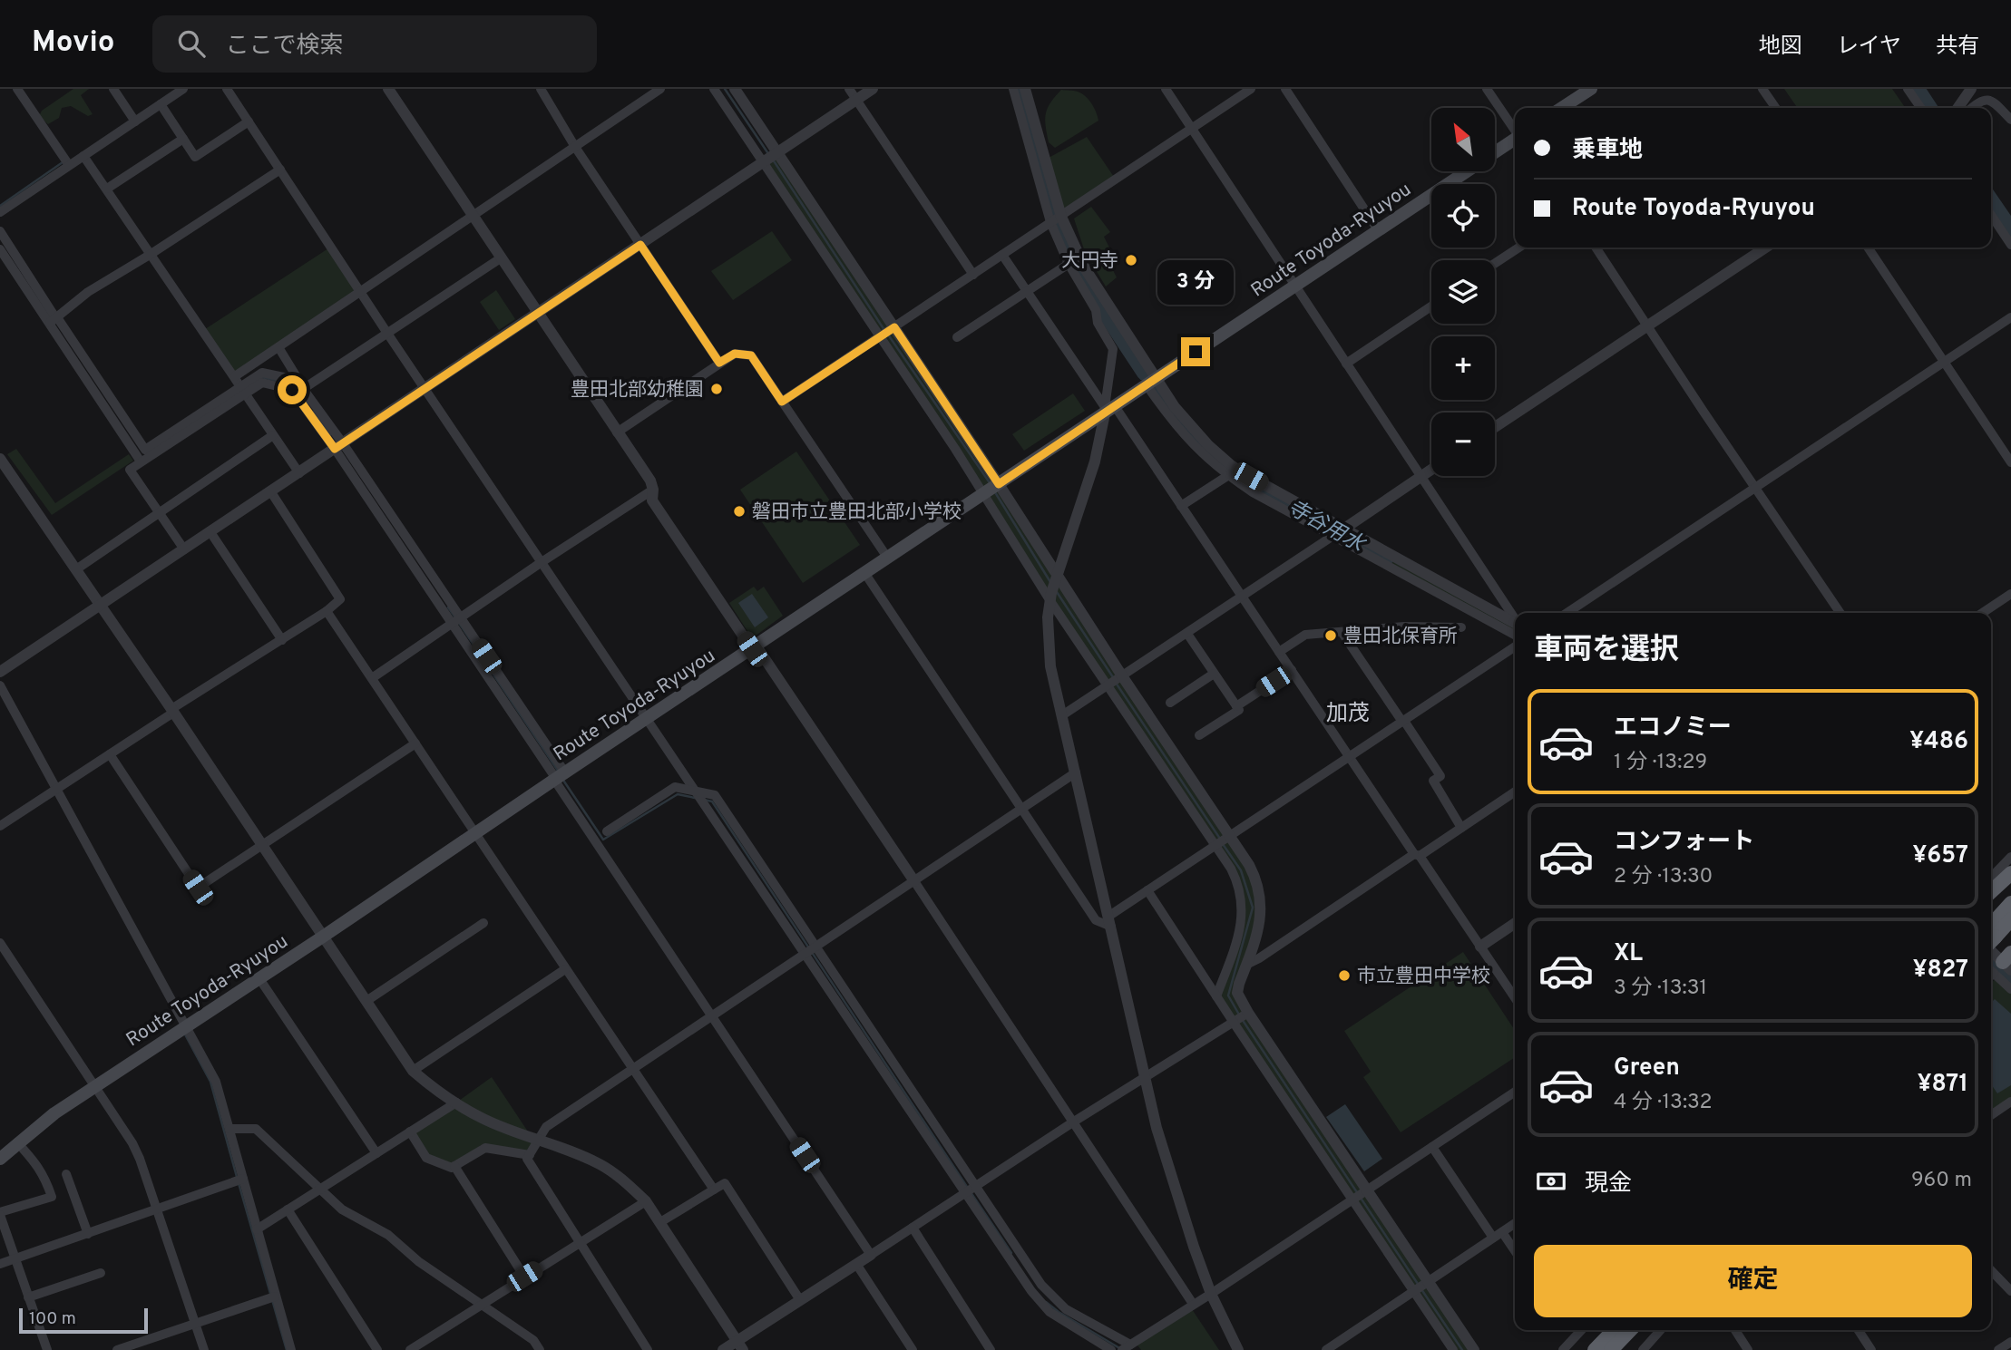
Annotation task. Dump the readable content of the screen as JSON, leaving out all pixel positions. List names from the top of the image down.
{
  "streets": {
    "main road": ["Route Toyoda-Ryuyou"]
  },
  "districts": ["加茂"],
  "water": ["寺谷用水"],
  "places": [
    "大円寺",
    "豊田北部幼稚園",
    "磐田市立豊田北部小学校",
    "豊田北保育所",
    "市立豊田中学校"
  ],
  "scale_bar": "100 m",
  "north": "top left",
  "page": {
    "header": "Movio",
    "search": "ここで検索",
    "nav": ["地図", "レイヤ", "共有"],
    "map_buttons": ["+", "−"],
    "banner": ["乗車地", "Route Toyoda-Ryuyou"],
    "bubble": "3 分",
    "heading": "車両を選択",
    "list": [
      {
        "name": "エコノミー",
        "note": "1 分 · 13:29",
        "value": "¥486"
      },
      {
        "name": "コンフォート",
        "note": "2 分 · 13:30",
        "value": "¥657"
      },
      {
        "name": "XL",
        "note": "3 分 · 13:31",
        "value": "¥827"
      },
      {
        "name": "Green",
        "note": "4 分 · 13:32",
        "value": "¥871"
      }
    ],
    "pay": ["現金", "960 m"],
    "buttons": "確定",
    "scale": "100 m"
  }
}
